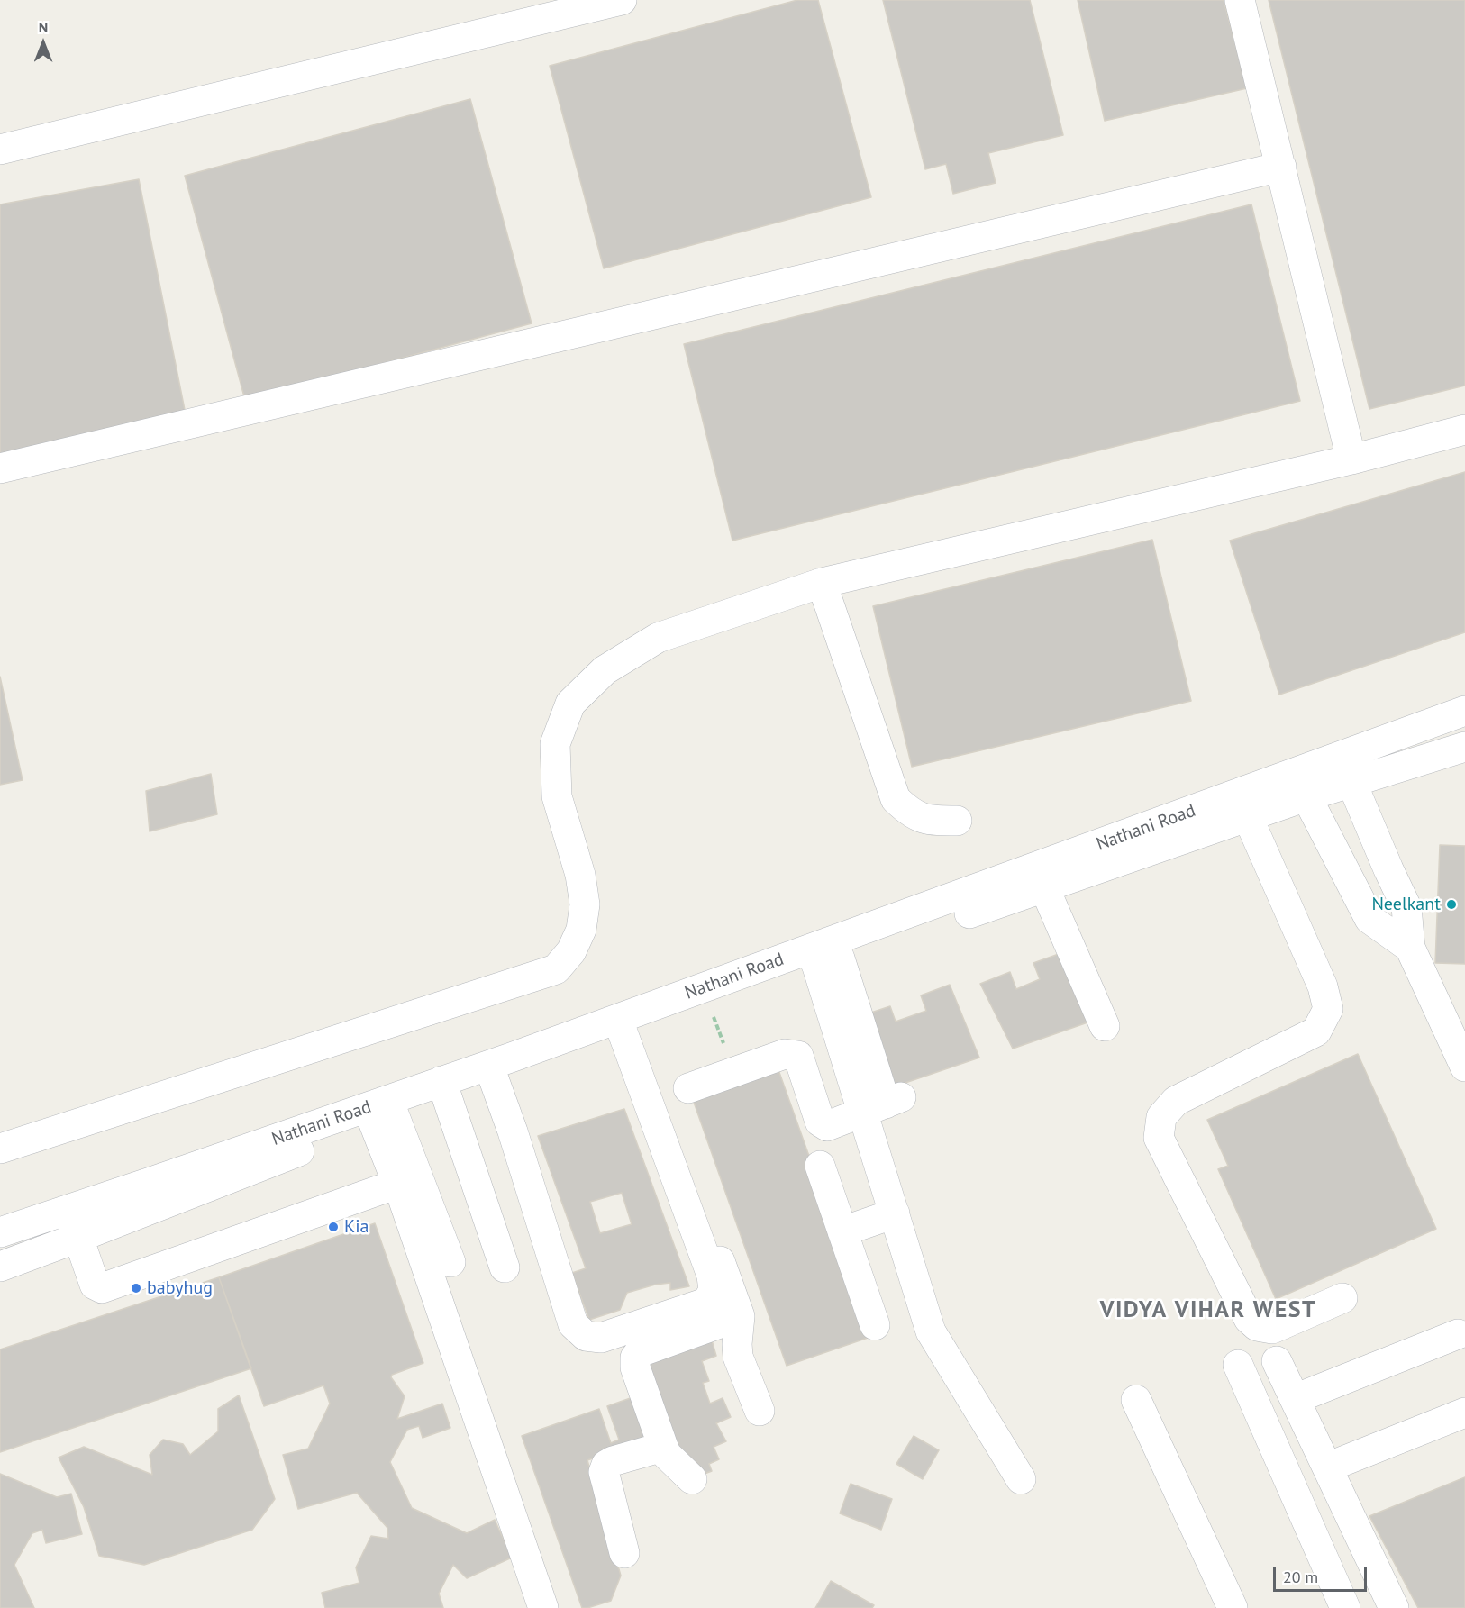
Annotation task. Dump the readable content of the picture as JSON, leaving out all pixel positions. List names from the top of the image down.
{
  "streets": {
    "street": ["Nathani Road"]
  },
  "districts": ["VIDYA VIHAR WEST"],
  "places": ["Neelkant", "Kia", "babyhug"],
  "scale_bar": "20 m",
  "north": "top"
}
